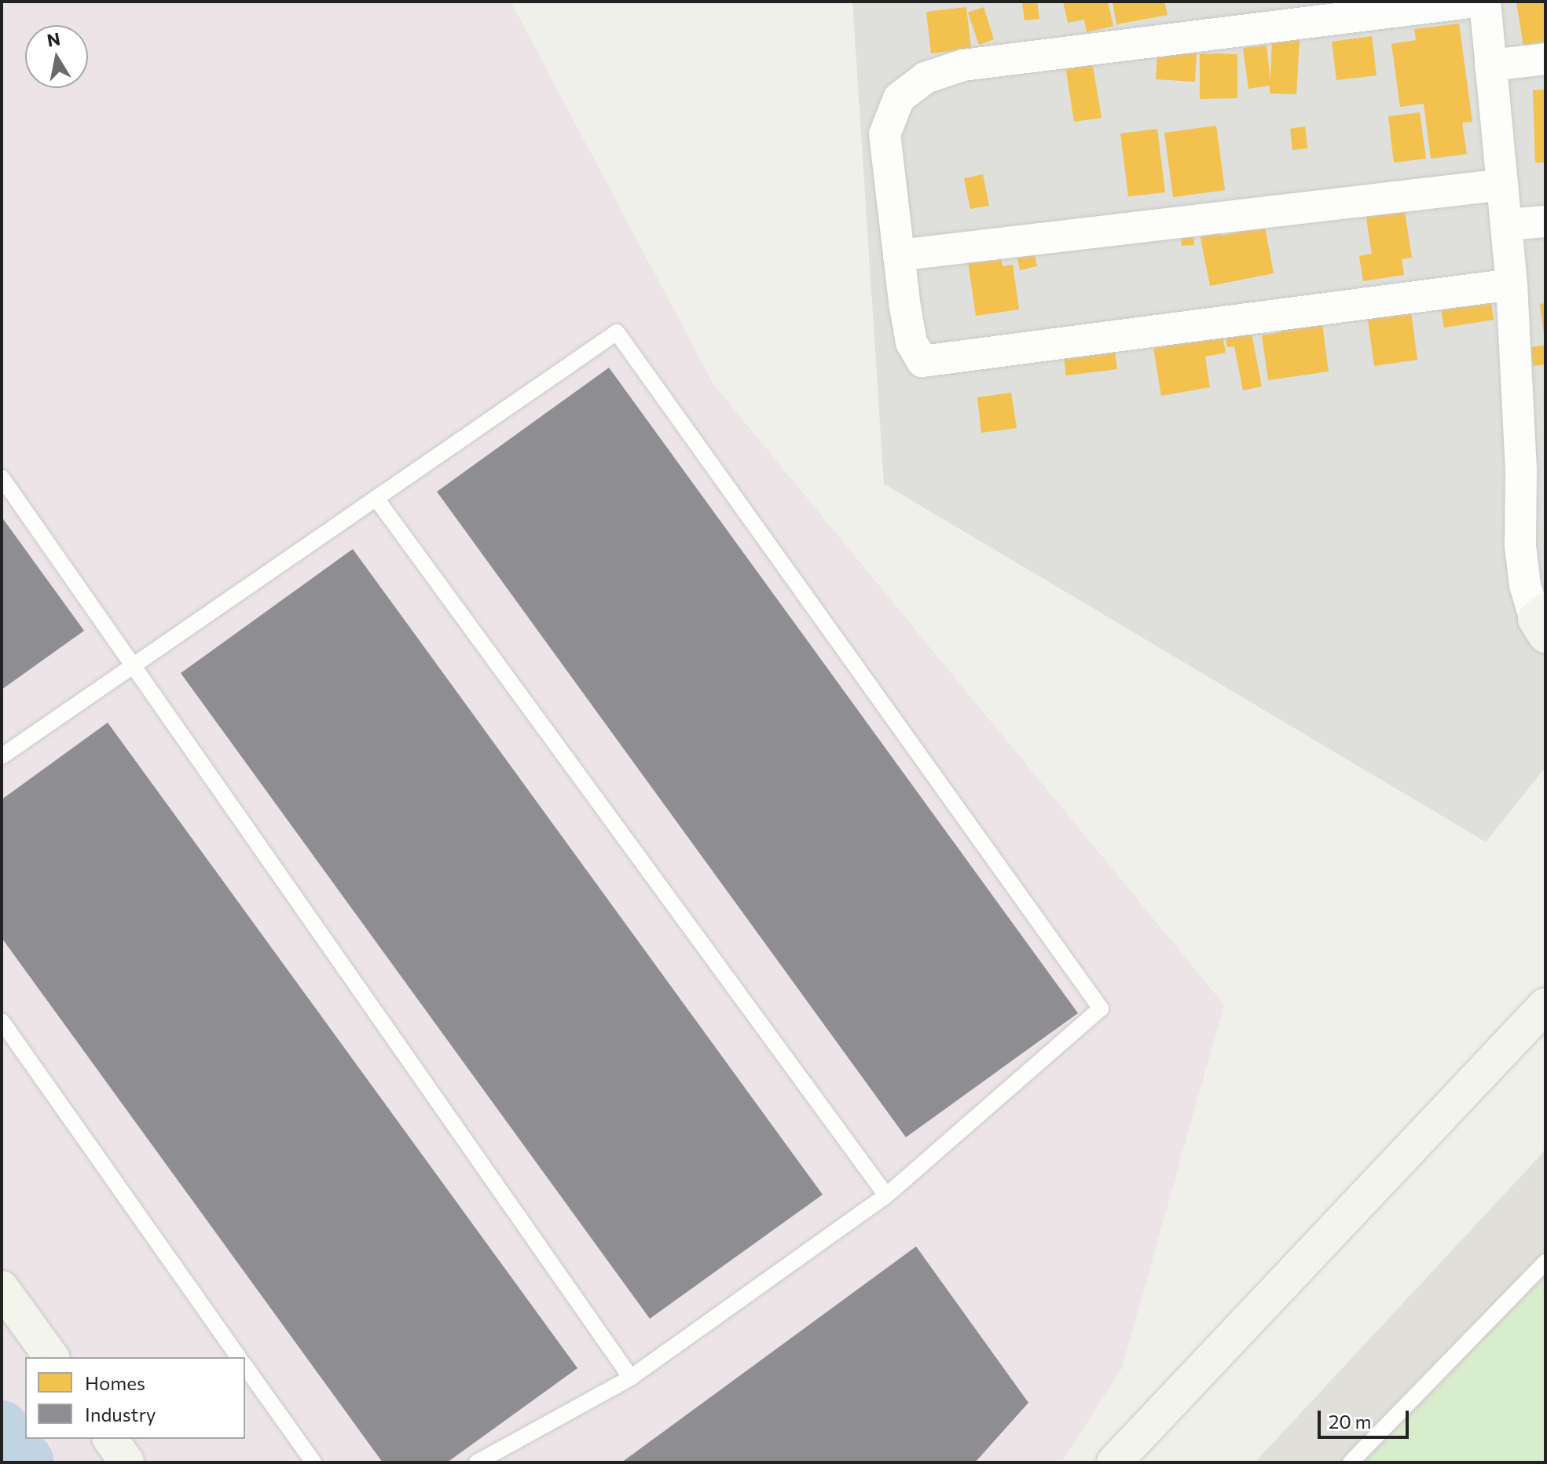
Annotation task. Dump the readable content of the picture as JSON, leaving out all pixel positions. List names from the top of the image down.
{
  "legend": ["Homes", "Industry"],
  "scale_bar": "20 m",
  "north": "top"
}
